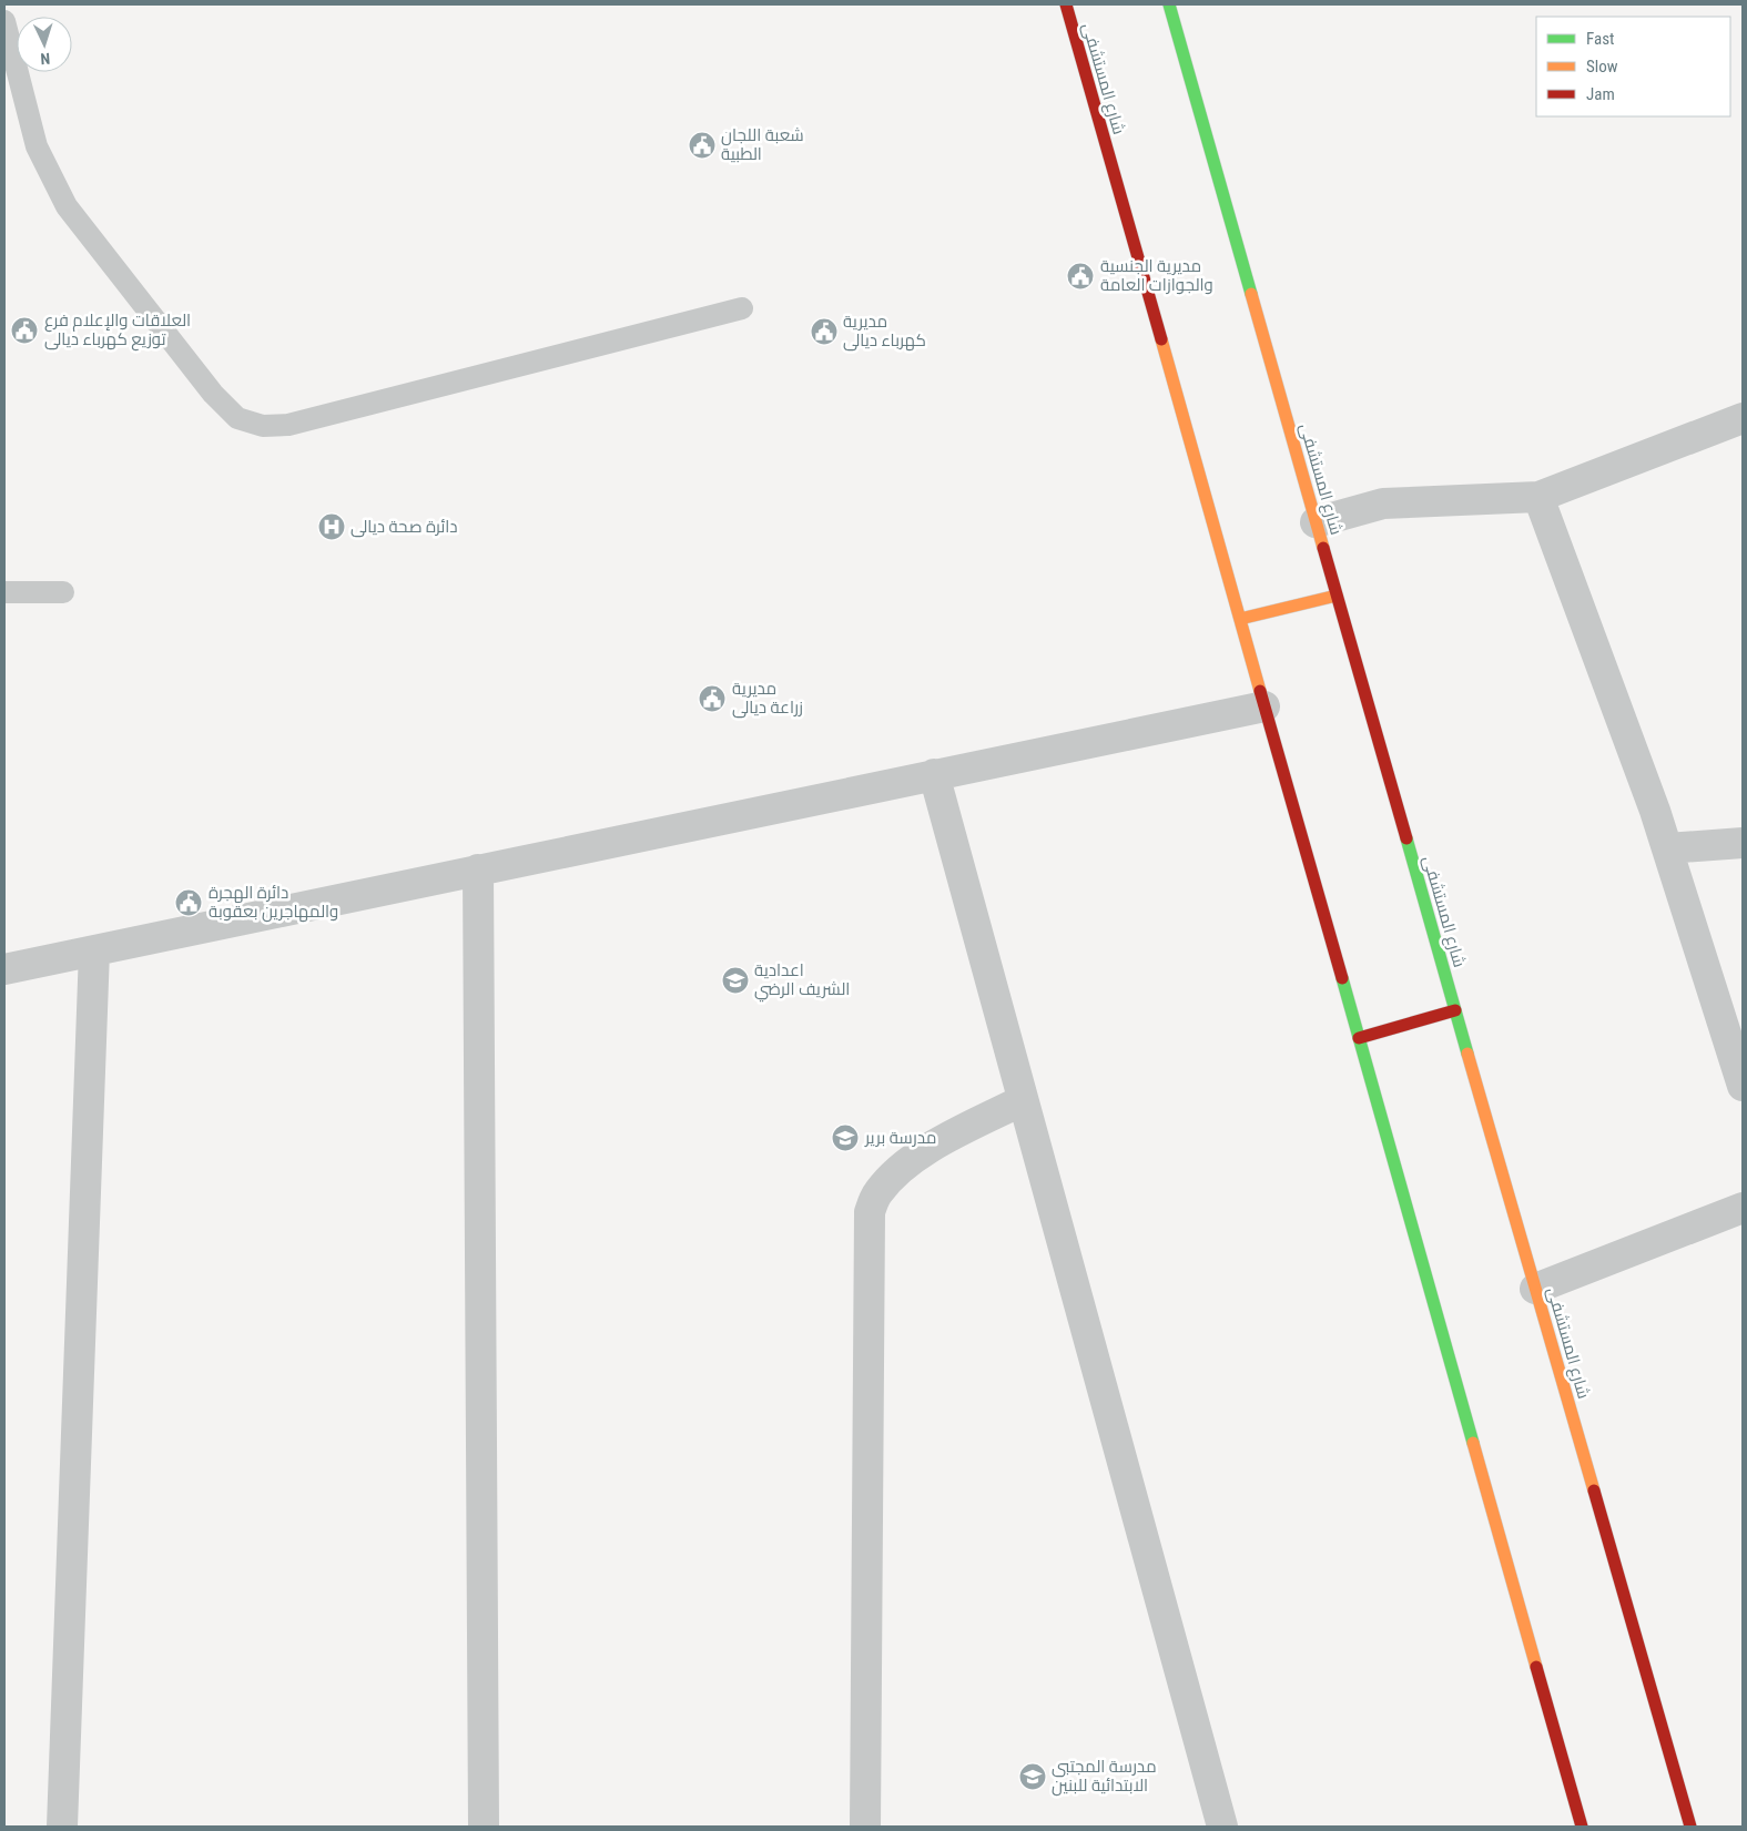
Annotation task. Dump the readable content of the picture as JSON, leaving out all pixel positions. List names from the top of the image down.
{
  "streets": {
    "street": ["شارع المستشفى"]
  },
  "places": {
    "public building": [
      "شعبة اللجان الطبية",
      "مديرية الجنسية والجوازات العامة",
      "العلاقات والإعلام فرع توزيع كهرباء ديالى",
      "مديرية كهرباء ديالى",
      "مديرية زراعة ديالى",
      "دائرة الهجرة والمهاجرين بعقوبة"
    ],
    "hospital": ["دائرة صحة ديالى"],
    "school or university": ["اعدادية الشريف الرضي", "مدرسة برير", "مدرسة المجتبى الابتدائية للبنين"]
  },
  "legend": ["Fast", "Slow", "Jam"],
  "north": "bottom"
}
